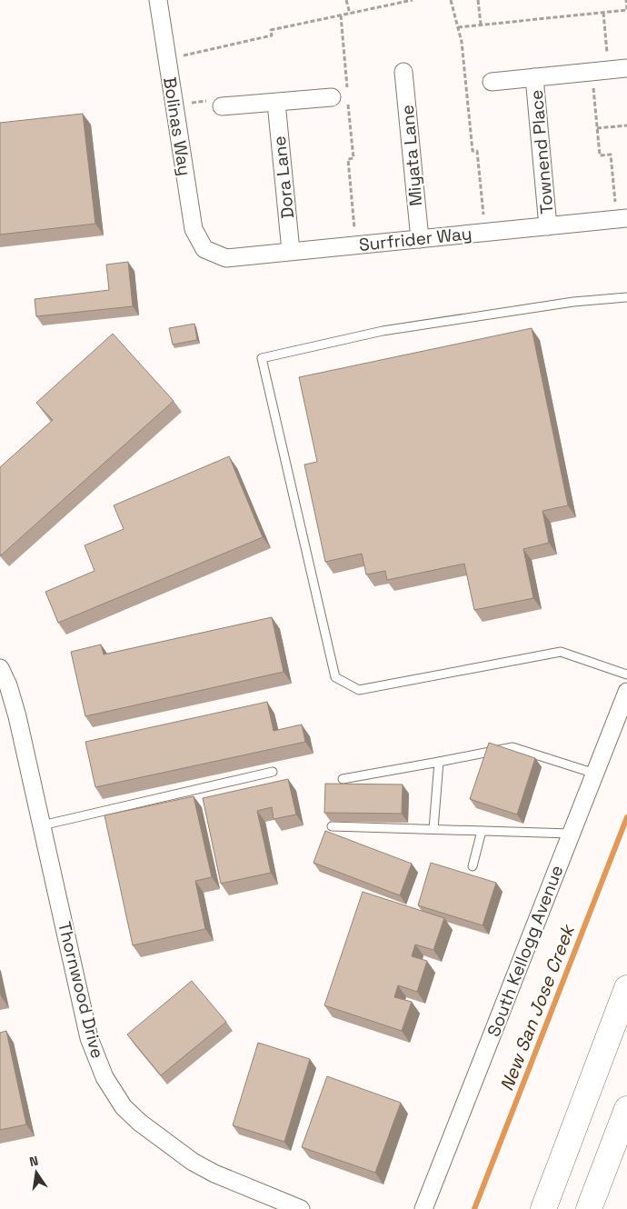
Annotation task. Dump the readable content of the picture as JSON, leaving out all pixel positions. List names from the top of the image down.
{
  "streets": {
    "street": [
      "Bolinas Way",
      "Townend Place",
      "Miyata Lane",
      "Dora Lane",
      "Surfrider Way",
      "South Kellogg Avenue",
      "Thornwood Drive"
    ]
  },
  "crossings": [
    ["Bolinas Way", "Surfrider Way"],
    ["Townend Place", "Surfrider Way"],
    ["Miyata Lane", "Surfrider Way"],
    ["Dora Lane", "Surfrider Way"]
  ],
  "water": ["New San Jose Creek"],
  "north": "top"
}
